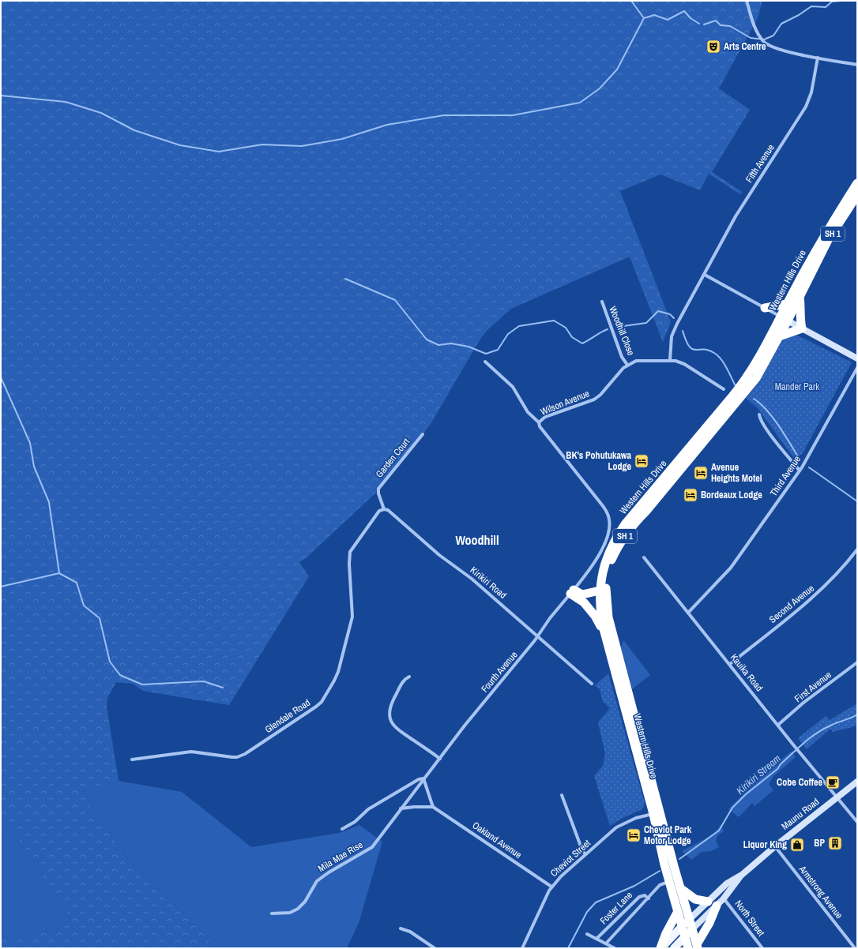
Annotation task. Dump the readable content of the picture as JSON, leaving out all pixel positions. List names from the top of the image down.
{
  "streets": {
    "highway": ["SH 1", "Western Hills Drive"],
    "main road": ["Maunu Road"],
    "street": [
      "Fifth Avenue",
      "Woodhill Close",
      "Wilson Avenue",
      "Garden Court",
      "Third Avenue",
      "Kirikiri Road",
      "Second Avenue",
      "Fourth Avenue",
      "Kauika Road",
      "First Avenue",
      "Glendale Road",
      "Oakland Avenue",
      "Mila Mae Rise",
      "Cheviot Street",
      "Armstrong Avenue",
      "Foster Lane",
      "North Street"
    ]
  },
  "crossings": [
    ["SH 1", "Western Hills Drive"],
    ["SH 1", "Maunu Road"],
    ["Western Hills Drive", "Maunu Road"],
    ["Western Hills Drive", "Cheviot Street"],
    ["Western Hills Drive", "Foster Lane"],
    ["Woodhill Close", "Wilson Avenue"],
    ["Wilson Avenue", "Fourth Avenue"],
    ["Garden Court", "Kirikiri Road"],
    ["Garden Court", "Glendale Road"],
    ["Third Avenue", "Kauika Road"],
    ["Kirikiri Road", "Fourth Avenue"],
    ["Kirikiri Road", "Glendale Road"],
    ["Second Avenue", "Kauika Road"],
    ["Fourth Avenue", "Mila Mae Rise"],
    ["Kauika Road", "First Avenue"],
    ["Kauika Road", "Maunu Road"],
    ["Maunu Road", "Armstrong Avenue"],
    ["Maunu Road", "North Street"],
    ["Oakland Avenue", "Cheviot Street"]
  ],
  "districts": ["Woodhill"],
  "water": ["Kirikiri Stream"],
  "parks": ["Mander Park"],
  "places": {
    "theatre": ["Arts Centre"],
    "hotel": [
      "BK's Pohutukawa Lodge",
      "Avenue Heights Motel",
      "Bordeaux Lodge",
      "Cheviot Park Motor Lodge"
    ],
    "cafe": ["Cobe Coffee"],
    "building": ["BP"],
    "shop": ["Liquor King"]
  }
}
